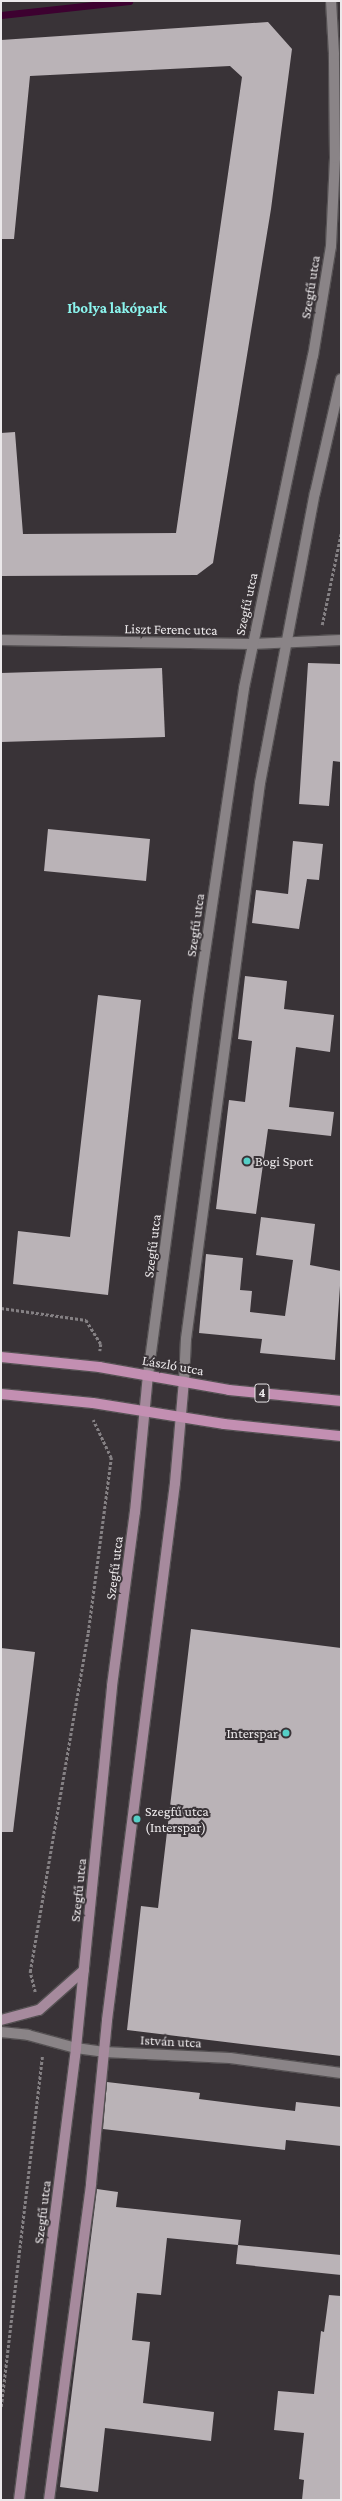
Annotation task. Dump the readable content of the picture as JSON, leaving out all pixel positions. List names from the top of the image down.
{
  "streets": {
    "main road": ["László utca", "4"],
    "street": ["Szegfű utca", "Liszt Ferenc utca", "István utca"]
  },
  "crossings": [
    ["Szegfű utca", "Liszt Ferenc utca"],
    ["Szegfű utca", "László utca"],
    ["Szegfű utca", "István utca"]
  ],
  "districts": ["Ibolya lakópark"],
  "places": ["Bogi Sport", "Interspar", "Szegfű utca (Interspar)"]
}
